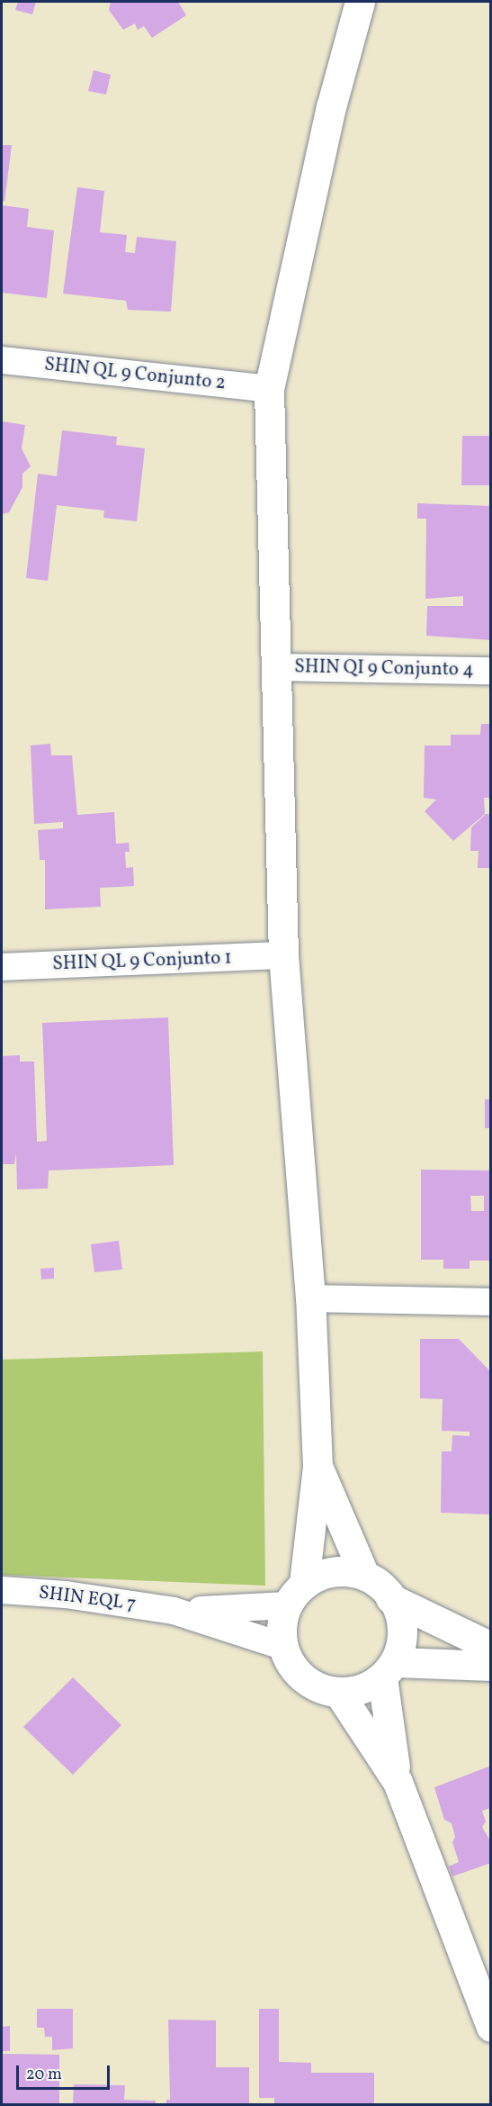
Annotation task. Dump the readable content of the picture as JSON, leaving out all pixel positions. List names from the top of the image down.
{
  "streets": {
    "street": [
      "SHIN QL 9 Conjunto 2",
      "SHIN QI 9 Conjunto 4",
      "SHIN QL 9 Conjunto 1",
      "SHIN EQL 7"
    ]
  },
  "scale_bar": "20 m"
}
